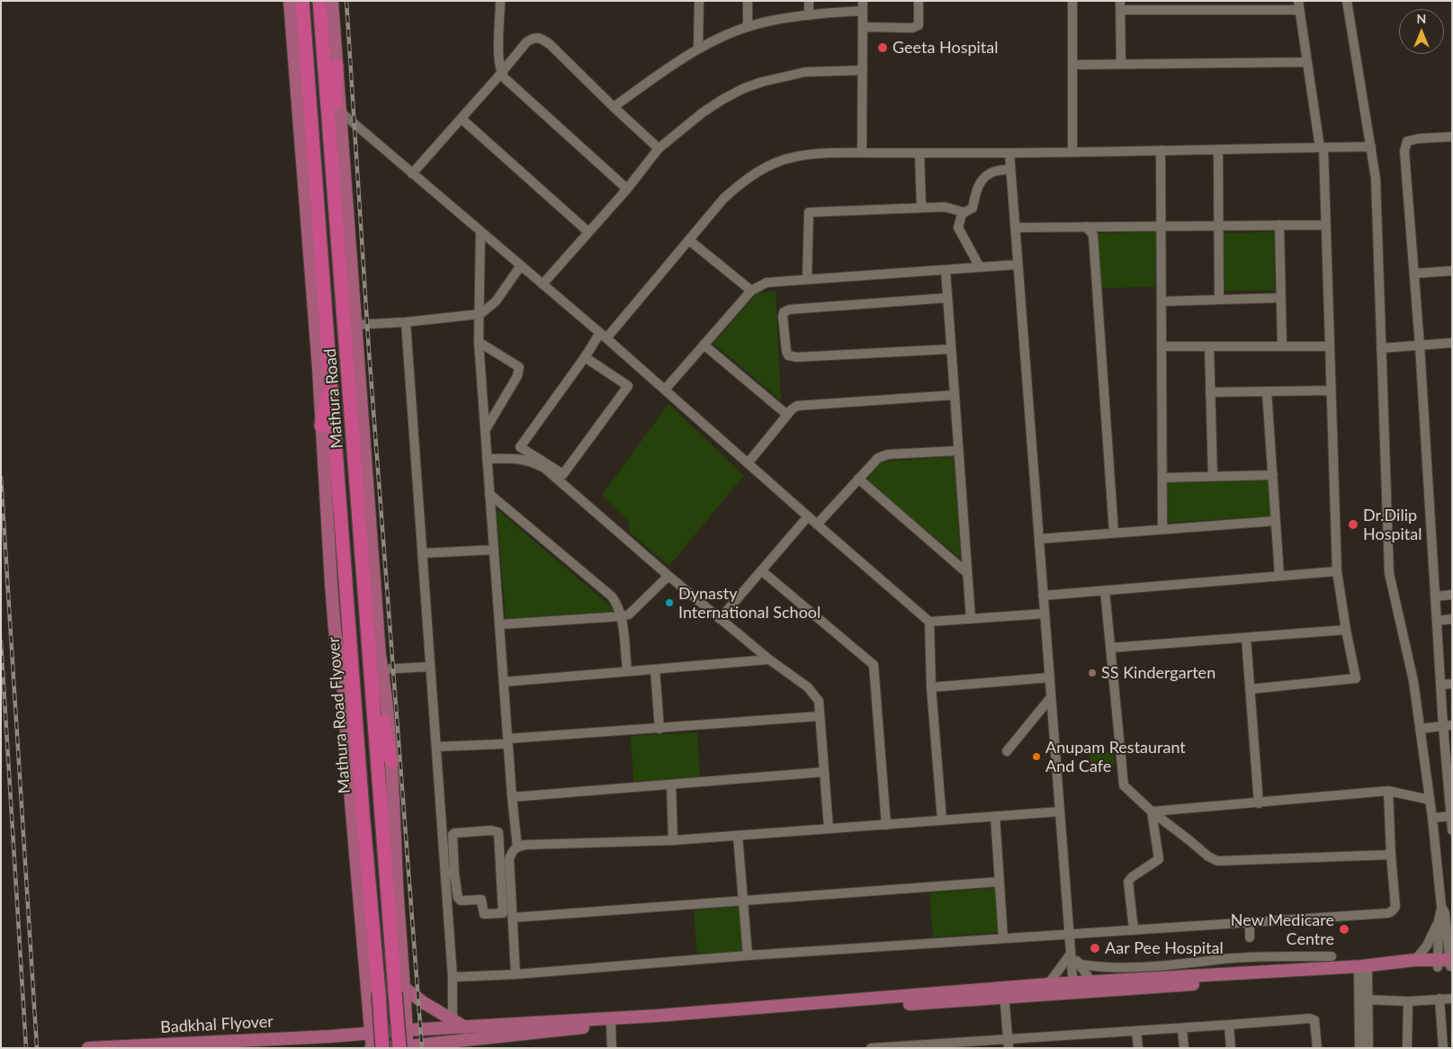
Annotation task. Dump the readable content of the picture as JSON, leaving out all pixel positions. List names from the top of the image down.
{
  "streets": {
    "highway": ["Mathura Road", "Mathura Road Flyover"],
    "main road": ["Badkhal Flyover"]
  },
  "crossings": [
    ["Mathura Road", "Mathura Road Flyover"]
  ],
  "places": [
    "Geeta Hospital",
    "Dr.Dilip Hospital",
    "Dynasty International School",
    "SS Kindergarten",
    "Anupam Restaurant And Cafe",
    "New Medicare Centre",
    "Aar Pee Hospital"
  ],
  "north": "top"
}
